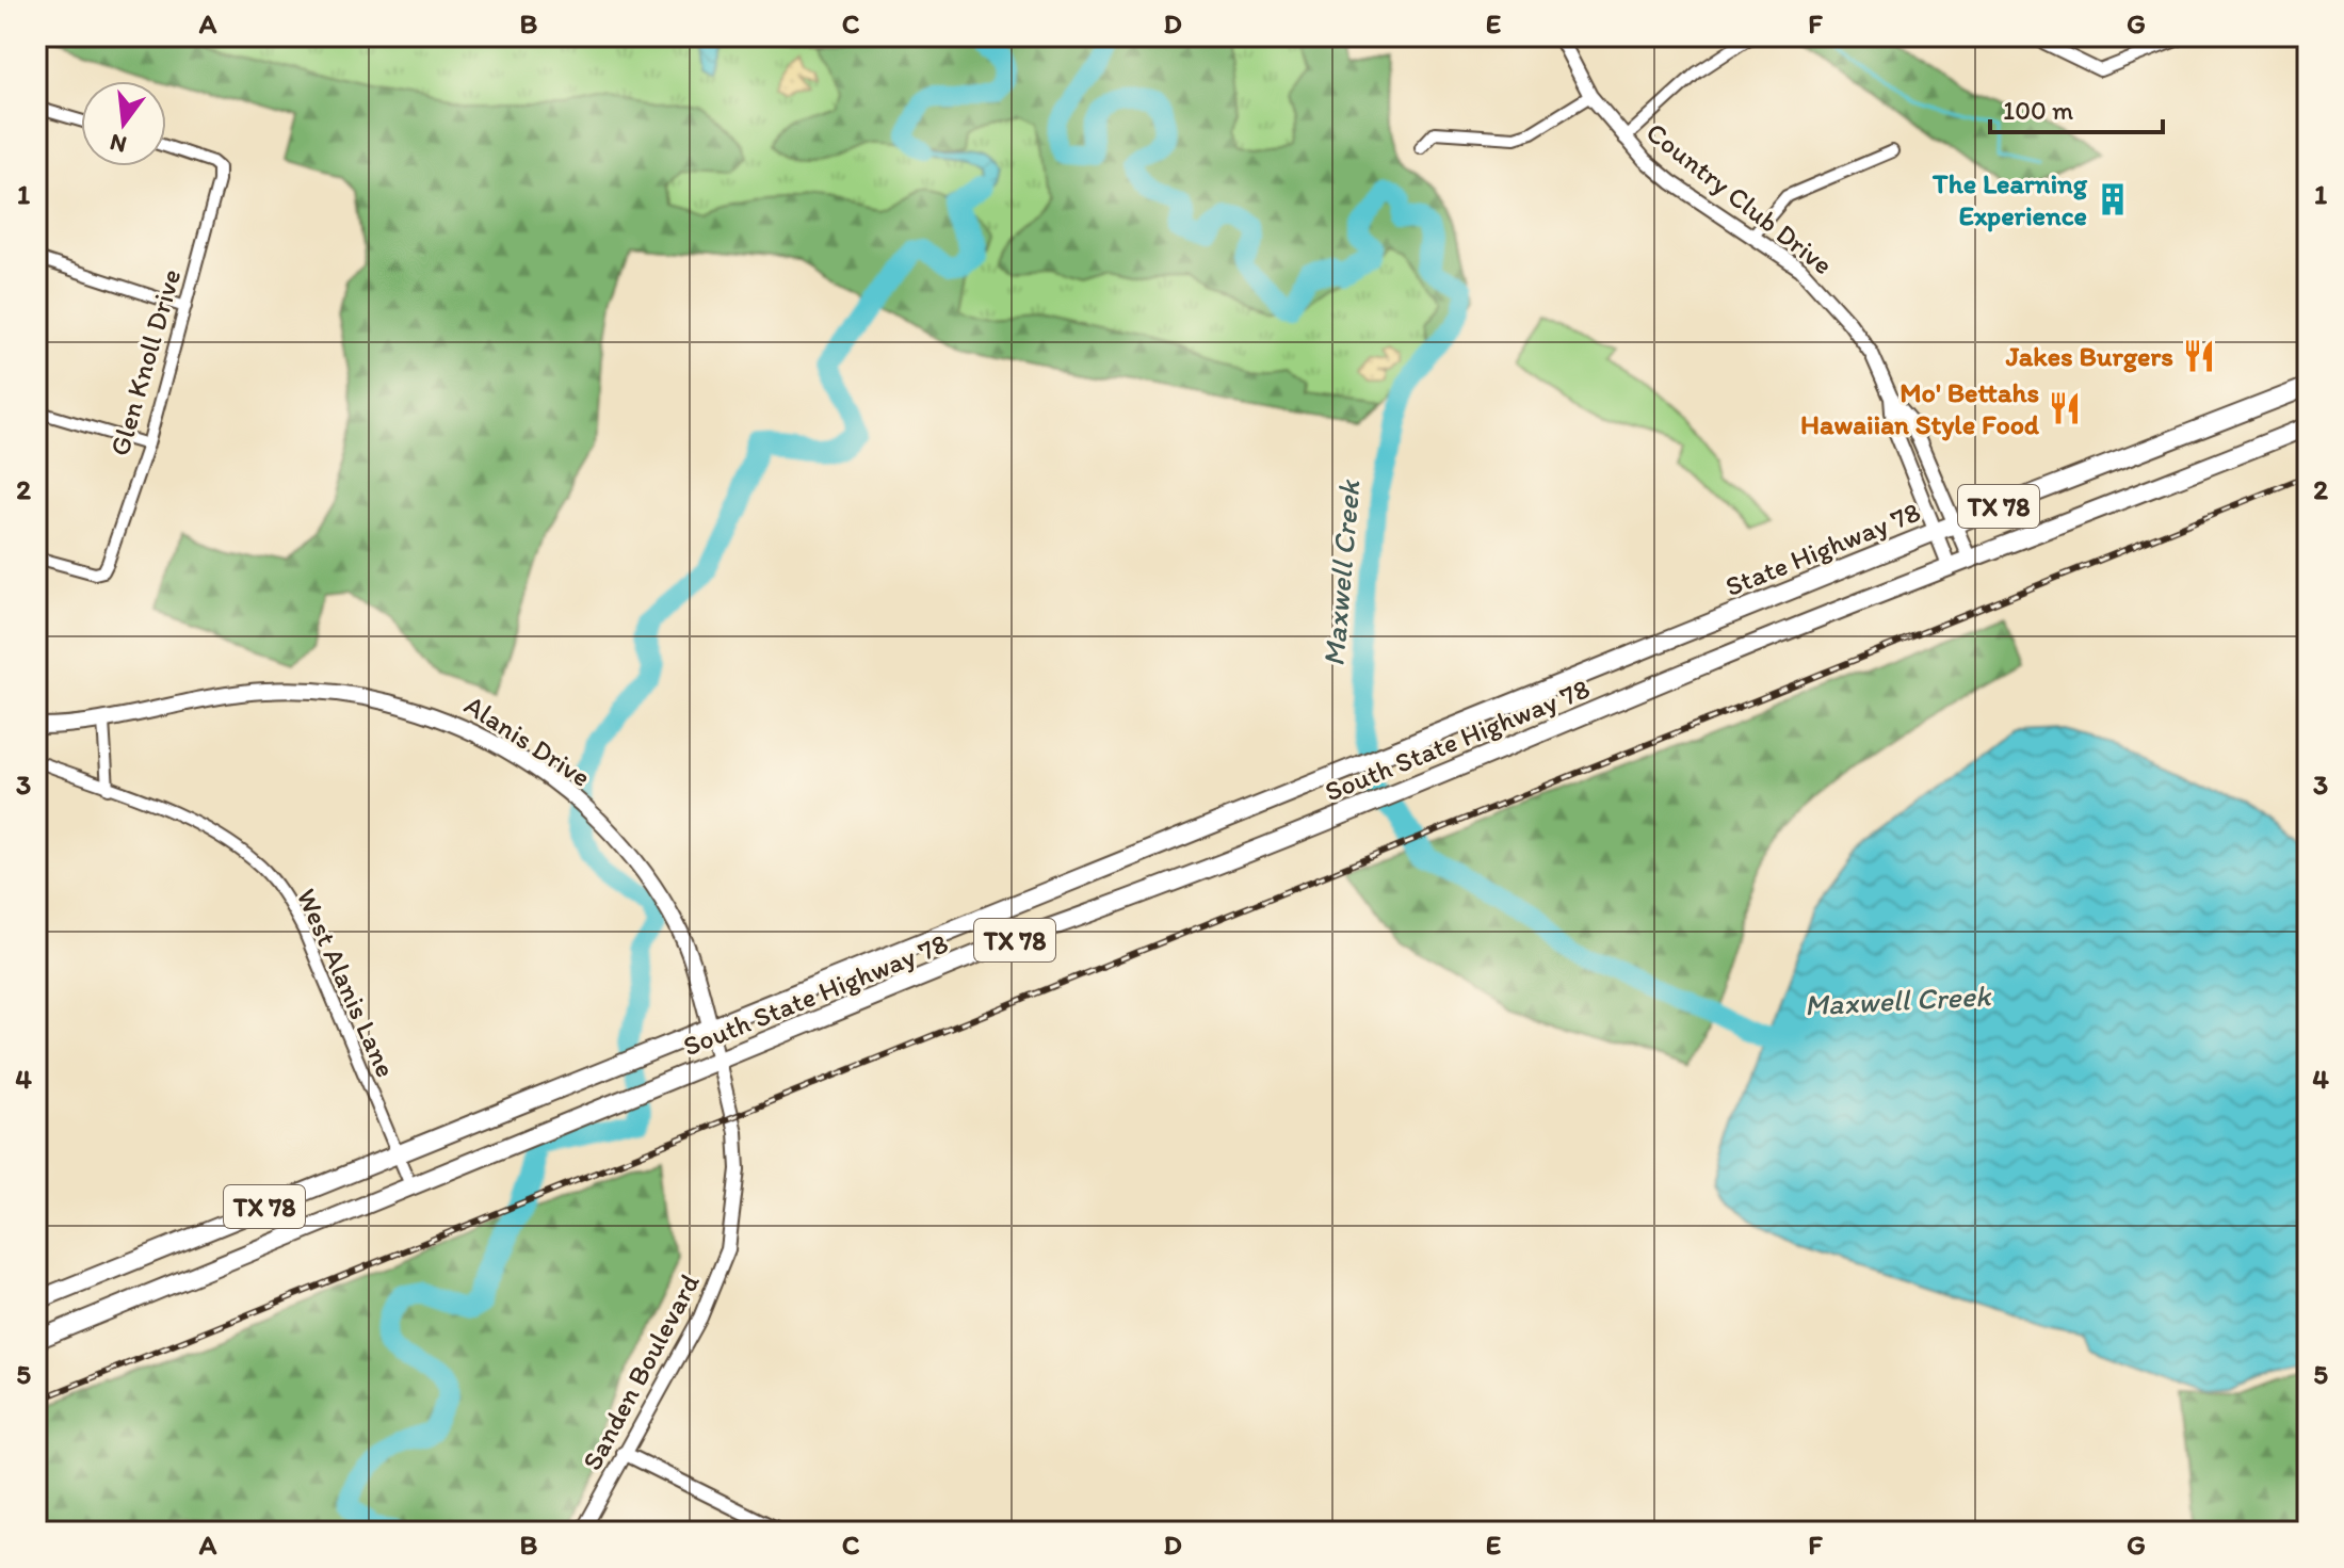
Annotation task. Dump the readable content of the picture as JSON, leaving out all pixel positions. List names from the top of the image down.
{
  "streets": {
    "main road": [
      "TX 78",
      "State Highway 78",
      "South State Highway 78",
      "Alanis Drive"
    ],
    "street": [
      "Country Club Drive",
      "Glen Knoll Drive",
      "West Alanis Lane",
      "Sanden Boulevard"
    ]
  },
  "crossings": [
    ["Country Club Drive", "TX 78"],
    ["Country Club Drive", "State Highway 78"],
    ["Country Club Drive", "South State Highway 78"],
    ["TX 78", "South State Highway 78"],
    ["State Highway 78", "South State Highway 78"],
    ["South State Highway 78", "Alanis Drive"],
    ["South State Highway 78", "West Alanis Lane"],
    ["South State Highway 78", "Sanden Boulevard"],
    ["Alanis Drive", "Sanden Boulevard"]
  ],
  "water": ["Maxwell Creek"],
  "places": {
    "building": ["The Learning Experience"],
    "restaurant": ["Jakes Burgers", "Mo' Bettahs Hawaiian Style Food"]
  },
  "scale_bar": "100 m",
  "north": "bottom",
  "grid": {
    "columns": [
      "A",
      "B",
      "C",
      "D",
      "E",
      "F",
      "G"
    ],
    "rows": [
      "1",
      "2",
      "3",
      "4",
      "5"
    ]
  }
}
